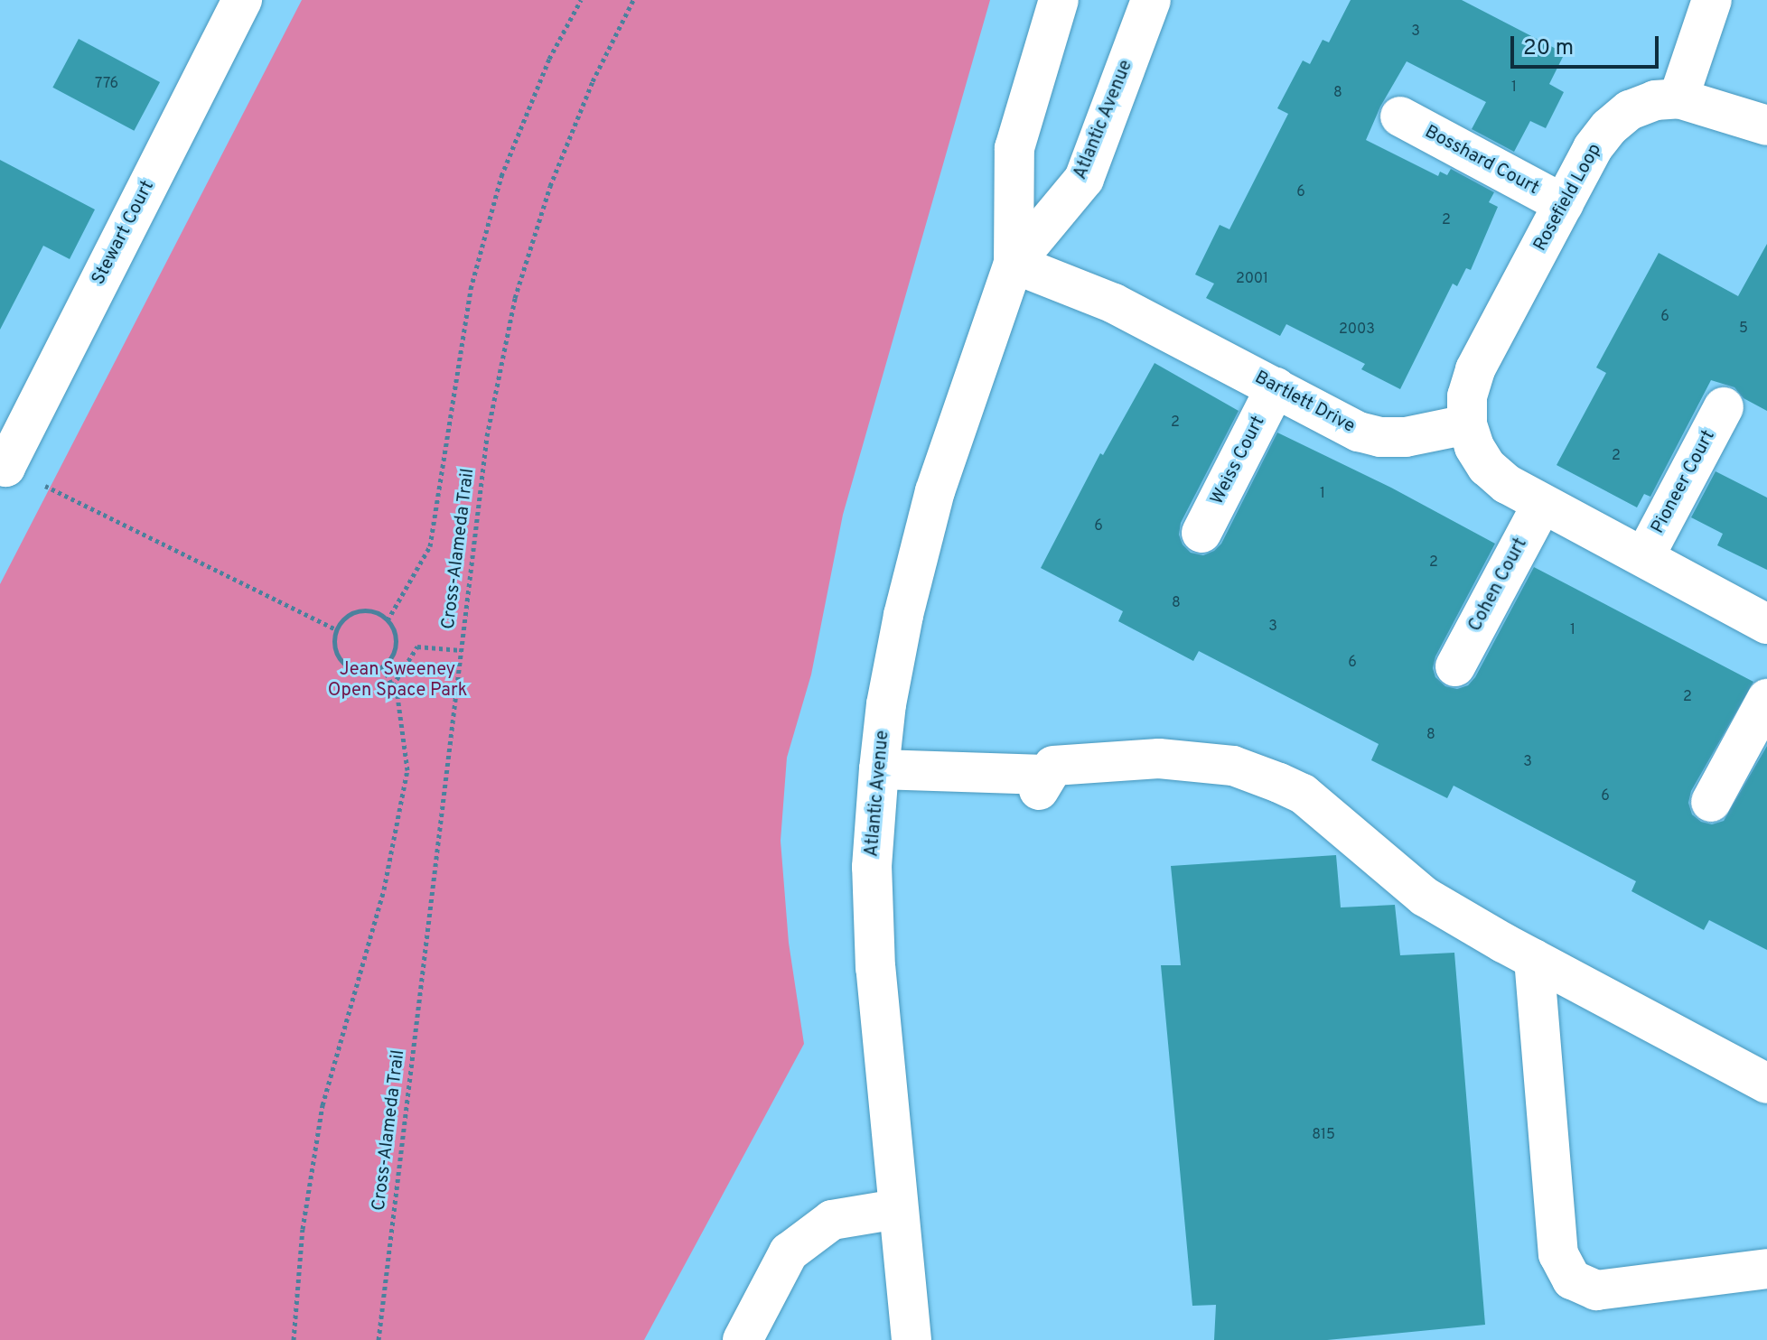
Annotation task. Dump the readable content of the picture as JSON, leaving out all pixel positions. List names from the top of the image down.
{
  "streets": {
    "street": [
      "Atlantic Avenue",
      "Bosshard Court",
      "Rosefield Loop",
      "Stewart Court",
      "Bartlett Drive",
      "Weiss Court",
      "Pioneer Court",
      "Cohen Court"
    ],
    "path": ["Cross-Alameda Trail"]
  },
  "crossings": [
    ["Atlantic Avenue", "Bartlett Drive"],
    ["Bosshard Court", "Rosefield Loop"],
    ["Rosefield Loop", "Bartlett Drive"],
    ["Bartlett Drive", "Weiss Court"]
  ],
  "parks": ["Jean Sweeney Open Space Park"],
  "house_numbers": [
    "3",
    "776",
    "1",
    "8",
    "6",
    "2",
    "2001",
    "6",
    "5",
    "2003",
    "2",
    "2",
    "1",
    "6",
    "2",
    "8",
    "3",
    "1",
    "6",
    "2",
    "8",
    "3",
    "6",
    "815"
  ],
  "scale_bar": "20 m"
}
